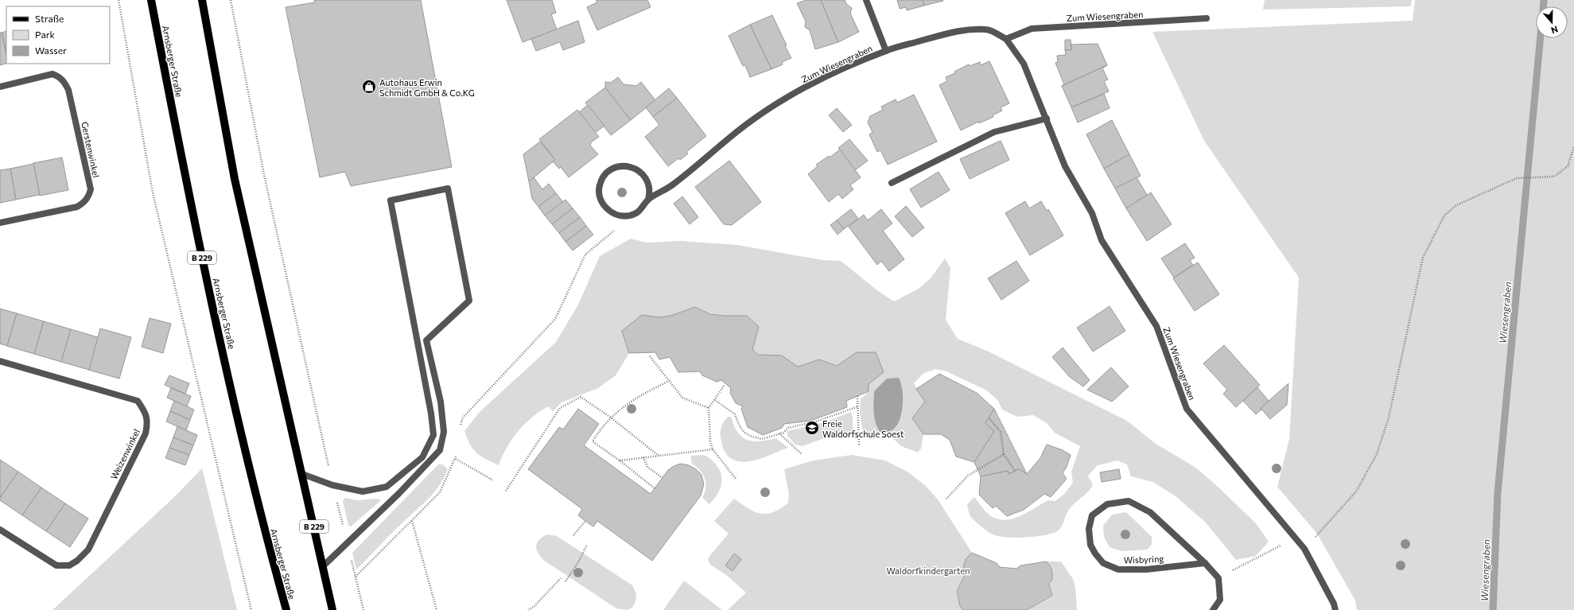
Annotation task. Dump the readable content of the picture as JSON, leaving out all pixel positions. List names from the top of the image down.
{
  "streets": {
    "main road": ["Arnsberger Straße", "B 229"],
    "street": [
      "Zum Wiesengraben",
      "Gerstenwinkel",
      "Weizenwinkel",
      "Wisbyring"
    ]
  },
  "water": ["Wiesengraben"],
  "parks": ["Waldorfkindergarten"],
  "places": {
    "shop": ["Autohaus Erwin Schmidt GmbH & Co.KG"],
    "school or university": ["Freie Waldorfschule Soest"]
  },
  "legend": ["Straße", "Park", "Wasser"],
  "north": "bottom"
}
